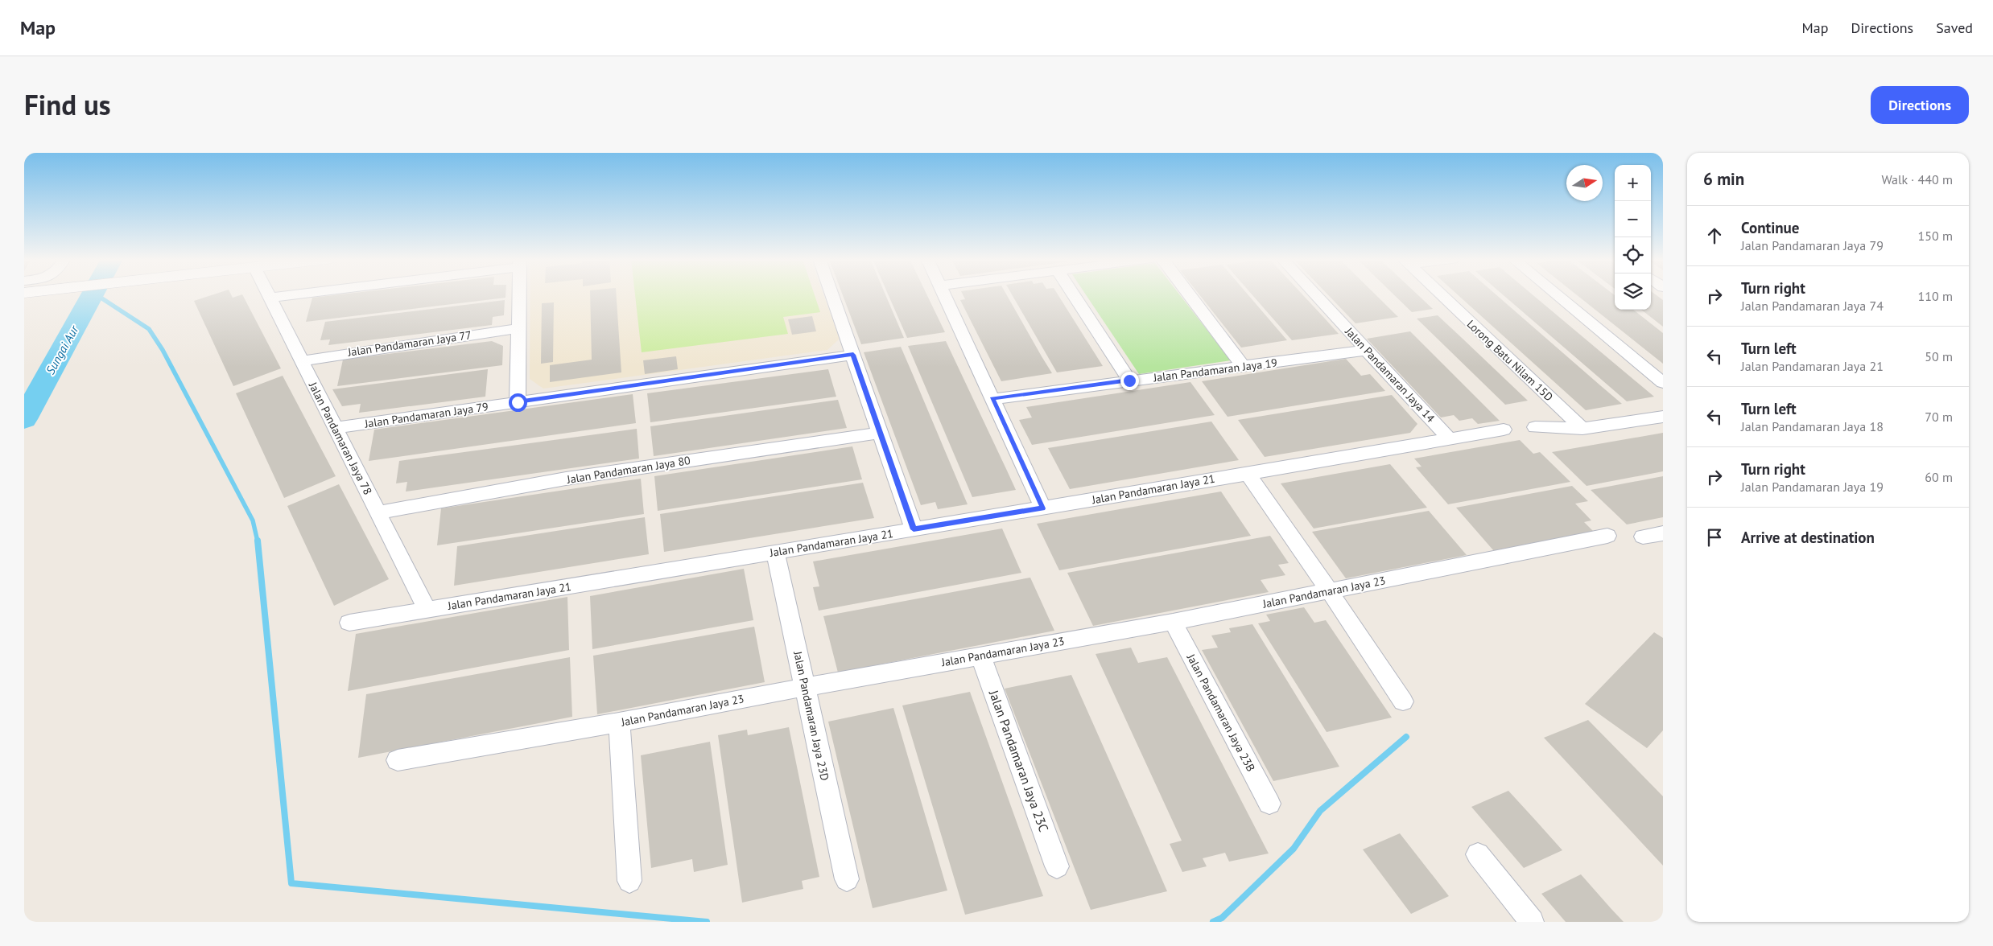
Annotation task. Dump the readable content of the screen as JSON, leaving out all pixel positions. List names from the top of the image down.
{
  "streets": {
    "street": [
      "Jalan Pandamaran Jaya 77",
      "Lorong Batu Nilam 15D",
      "Jalan Pandamaran Jaya 19",
      "Jalan Pandamaran Jaya 14",
      "Jalan Pandamaran Jaya 79",
      "Jalan Pandamaran Jaya 78",
      "Jalan Pandamaran Jaya 80",
      "Jalan Pandamaran Jaya 21",
      "Jalan Pandamaran Jaya 23",
      "Jalan Pandamaran Jaya 23B",
      "Jalan Pandamaran Jaya 23D",
      "Jalan Pandamaran Jaya 23C"
    ]
  },
  "crossings": [
    ["Jalan Pandamaran Jaya 77", "Jalan Pandamaran Jaya 78"],
    ["Jalan Pandamaran Jaya 19", "Jalan Pandamaran Jaya 14"],
    ["Jalan Pandamaran Jaya 14", "Jalan Pandamaran Jaya 21"],
    ["Jalan Pandamaran Jaya 79", "Jalan Pandamaran Jaya 78"],
    ["Jalan Pandamaran Jaya 78", "Jalan Pandamaran Jaya 80"],
    ["Jalan Pandamaran Jaya 78", "Jalan Pandamaran Jaya 21"],
    ["Jalan Pandamaran Jaya 21", "Jalan Pandamaran Jaya 23D"],
    ["Jalan Pandamaran Jaya 23", "Jalan Pandamaran Jaya 23B"],
    ["Jalan Pandamaran Jaya 23", "Jalan Pandamaran Jaya 23D"],
    ["Jalan Pandamaran Jaya 23", "Jalan Pandamaran Jaya 23C"]
  ],
  "water": ["Sungai Aur"],
  "north": "right",
  "page": {
    "header": "Map",
    "nav": ["Map", "Directions", "Saved"],
    "title": "Find us",
    "buttons": "Directions",
    "heading": ["6 min", "Walk · 440 m"],
    "map_buttons": ["+", "−"],
    "list": [
      ["Continue", "Jalan Pandamaran Jaya 79", "150 m"],
      ["Turn right", "Jalan Pandamaran Jaya 74", "110 m"],
      ["Turn left", "Jalan Pandamaran Jaya 21", "50 m"],
      ["Turn left", "Jalan Pandamaran Jaya 18", "70 m"],
      ["Turn right", "Jalan Pandamaran Jaya 19", "60 m"],
      "Arrive at destination"
    ]
  }
}
